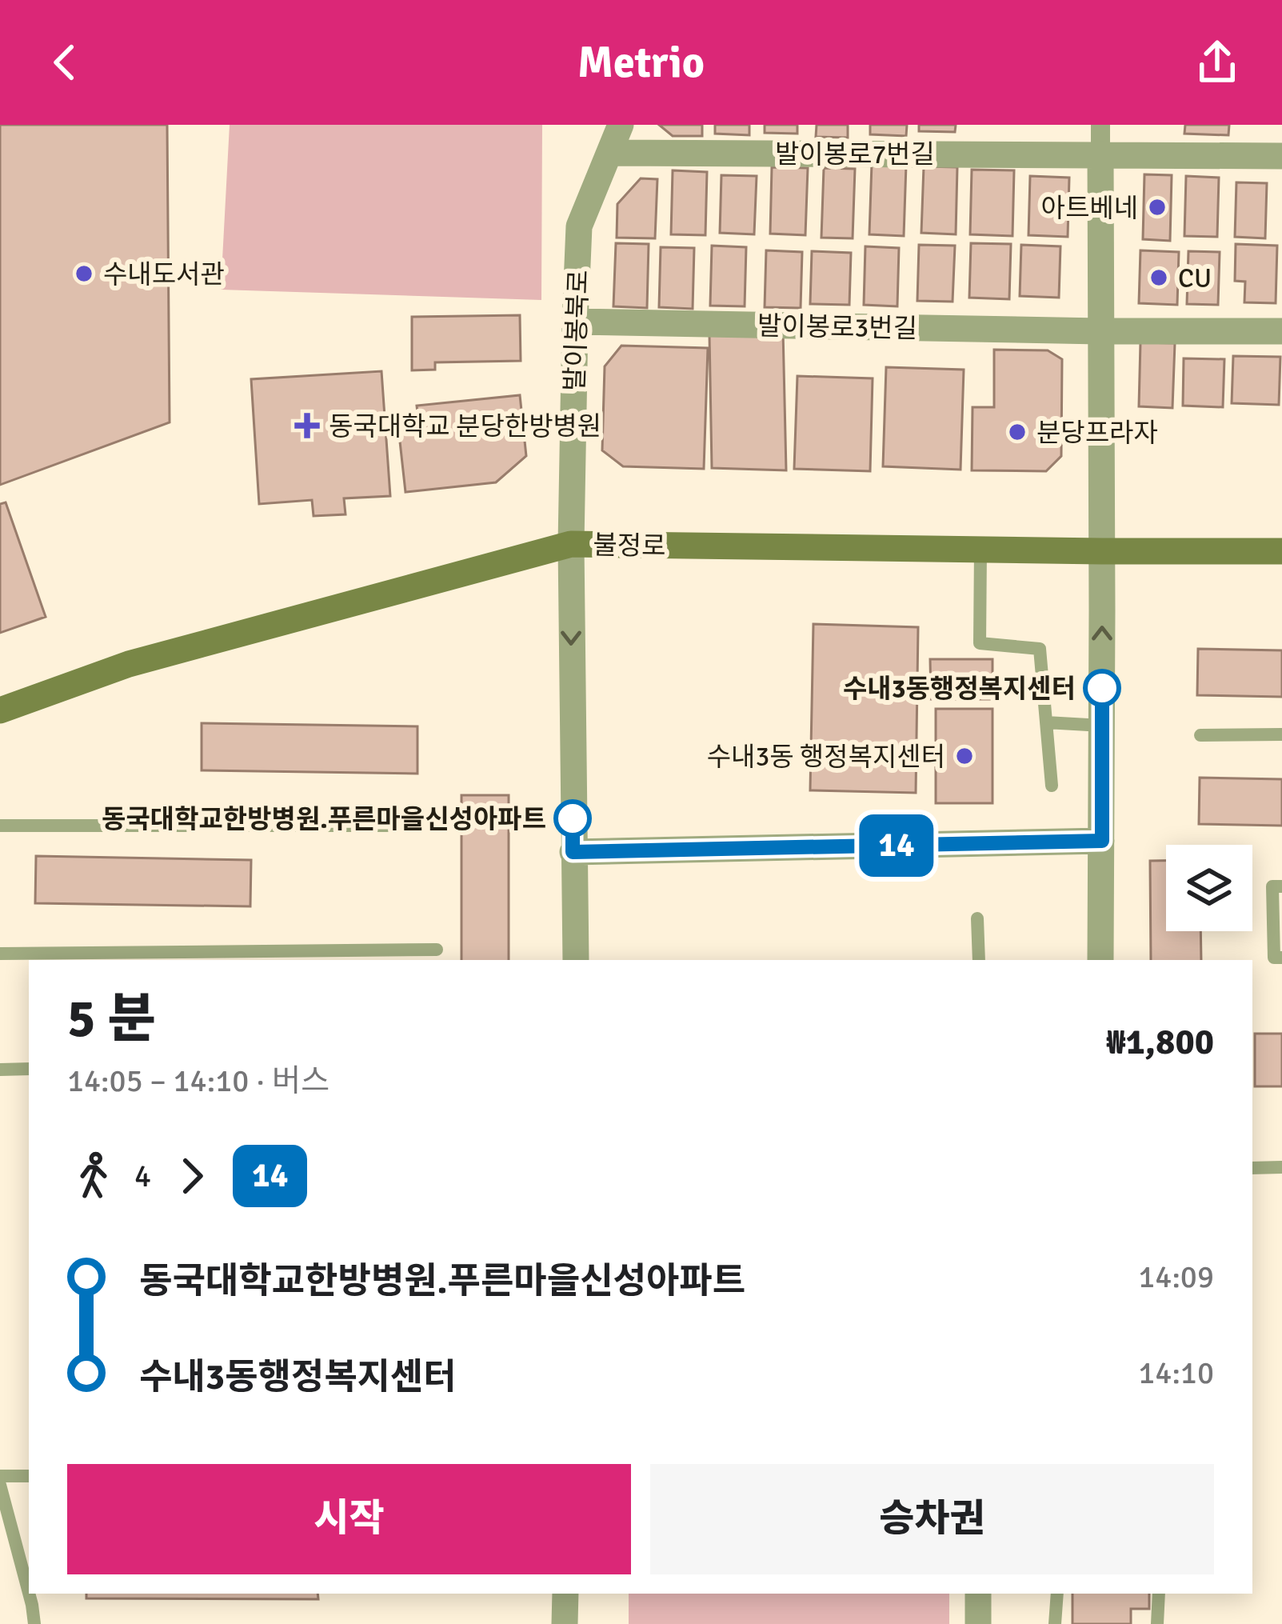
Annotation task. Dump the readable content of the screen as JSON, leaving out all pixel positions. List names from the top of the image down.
{
  "streets": {
    "main road": ["불정로"],
    "street": ["발이봉로7번길", "발이봉로3번길", "발이봉북로"]
  },
  "crossings": [
    ["발이봉로7번길", "발이봉북로"],
    ["발이봉로3번길", "발이봉북로"],
    ["발이봉북로", "불정로"]
  ],
  "one_way": ["발이봉북로"],
  "places": {
    "other": [
      "아트베네",
      "수내도서관",
      "CU",
      "분당프라자",
      "수내3동행정복지센터",
      "수내3동 행정복지센터",
      "동국대학교한방병원.푸른마을신성아파트"
    ],
    "health": ["동국대학교 분당한방병원"]
  },
  "lines": ["bus line 14"],
  "page": {
    "header": "Metrio",
    "on_map": "14",
    "heading": ["5 분", "14:05 – 14:10 · 버스", "₩1,800"],
    "legs": ["4", "14"],
    "list": [
      {
        "name": "동국대학교한방병원.푸른마을신성아파트",
        "value": "14:09"
      },
      {
        "name": "수내3동행정복지센터",
        "value": "14:10"
      }
    ],
    "buttons": ["시작", "승차권"]
  }
}
